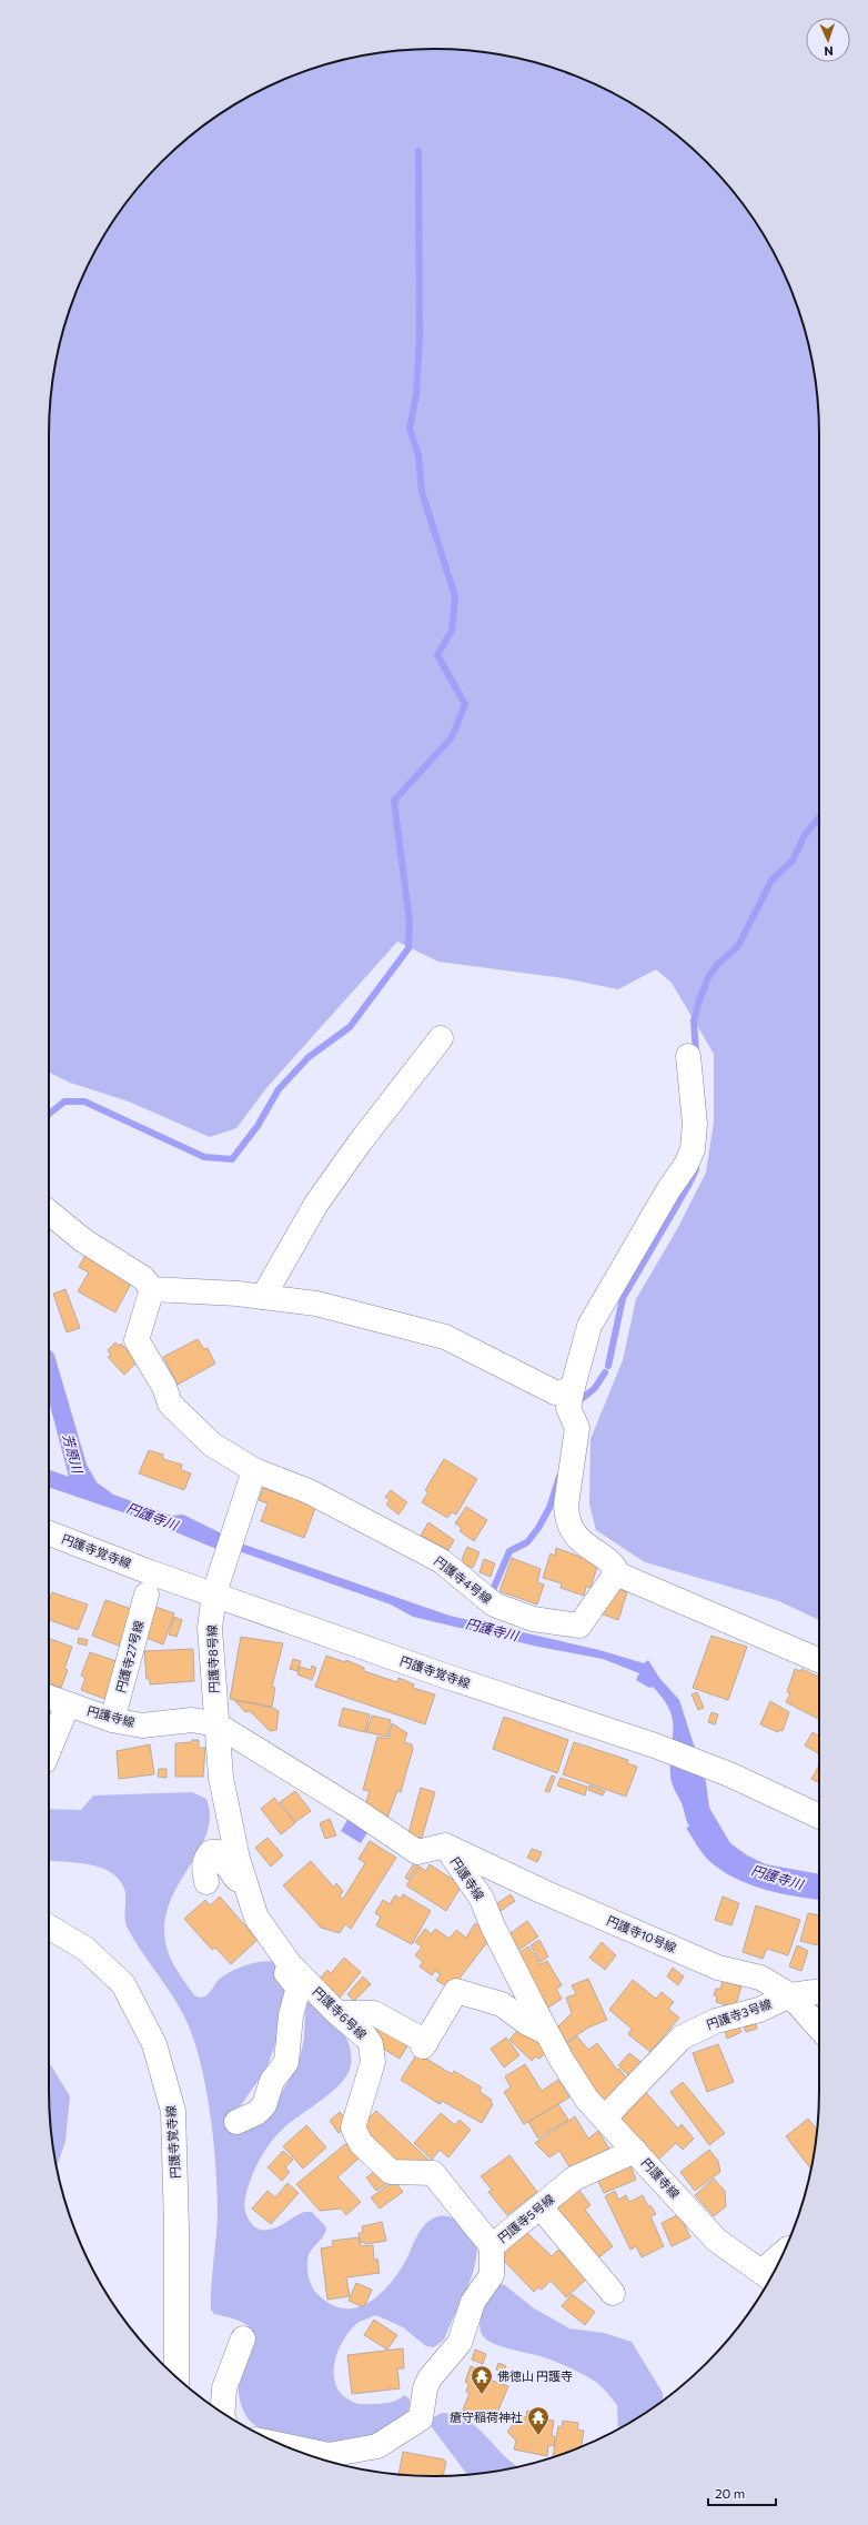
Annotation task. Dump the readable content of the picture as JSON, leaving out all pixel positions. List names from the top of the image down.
{
  "streets": {
    "street": [
      "円護寺覚寺線",
      "円護寺4号線",
      "円護寺27号線",
      "円護寺8号線",
      "円護寺線",
      "円護寺10号線",
      "円護寺6号線",
      "円護寺3号線",
      "円護寺5号線"
    ]
  },
  "crossings": [
    ["円護寺覚寺線", "円護寺8号線"],
    ["円護寺27号線", "円護寺線"],
    ["円護寺8号線", "円護寺線"],
    ["円護寺8号線", "円護寺6号線"],
    ["円護寺線", "円護寺10号線"],
    ["円護寺線", "円護寺6号線"],
    ["円護寺線", "円護寺3号線"],
    ["円護寺線", "円護寺5号線"],
    ["円護寺10号線", "円護寺3号線"],
    ["円護寺6号線", "円護寺5号線"]
  ],
  "water": ["芳原川", "円護寺川"],
  "places": {
    "temple": ["佛徳山 円護寺", "瘡守稲荷神社"]
  },
  "scale_bar": "20 m",
  "north": "bottom"
}
